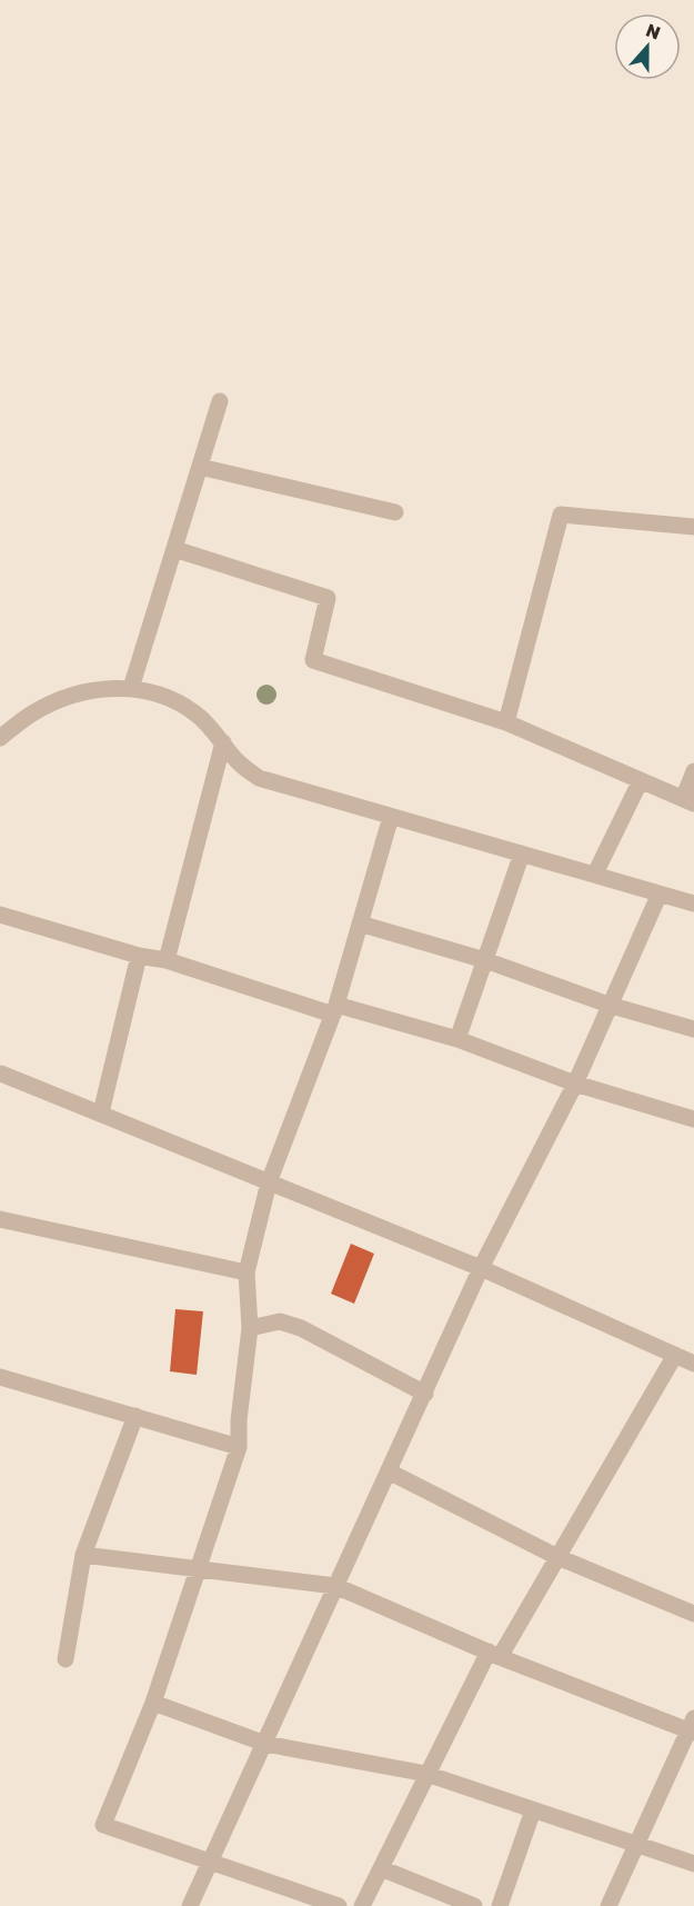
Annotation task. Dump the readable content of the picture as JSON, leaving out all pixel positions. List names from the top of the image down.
{
  "north": "top"
}
